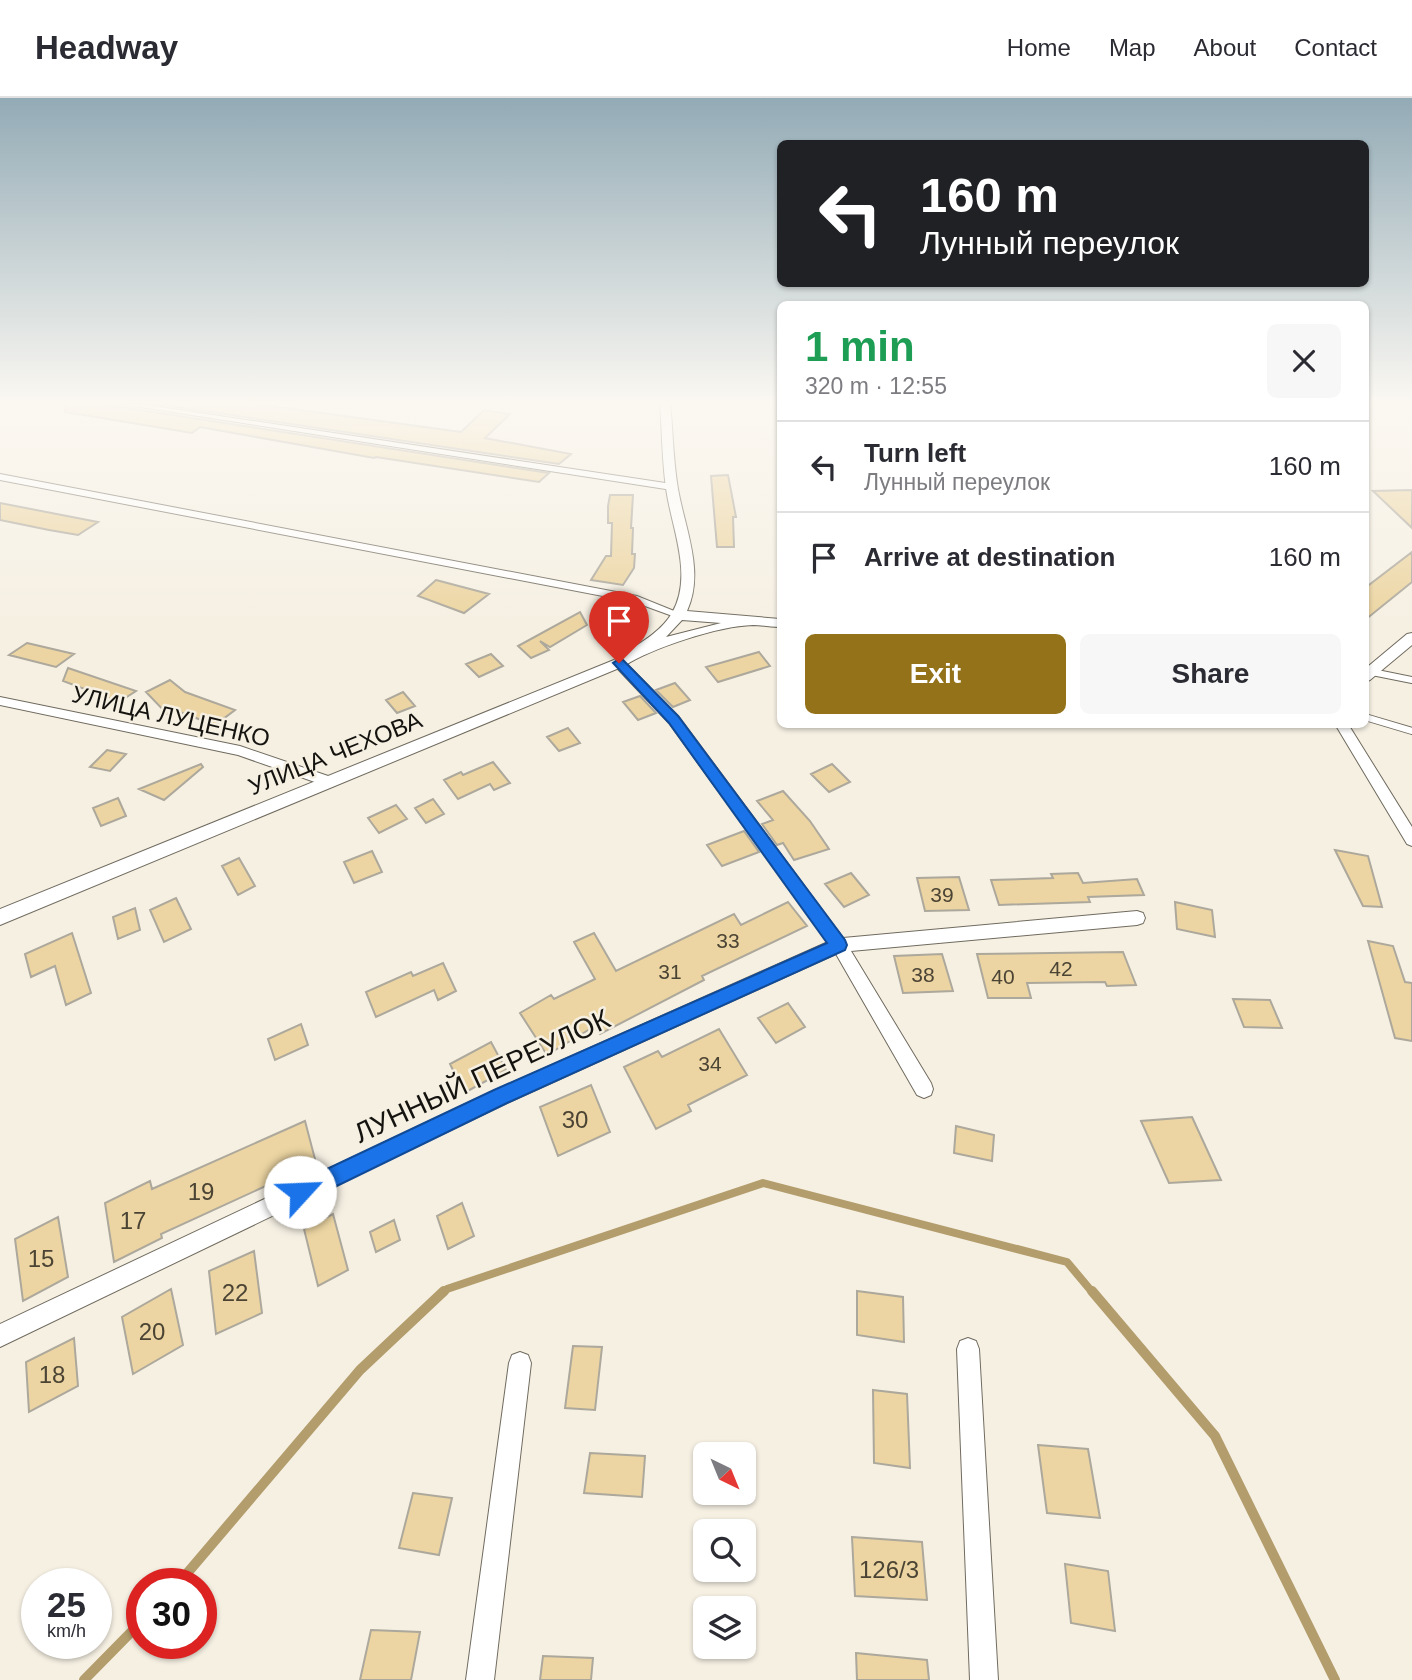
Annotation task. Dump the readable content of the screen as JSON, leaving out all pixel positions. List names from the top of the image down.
{
  "streets": {
    "street": ["УЛИЦА ЛУЦЕНКО", "УЛИЦА ЧЕХОВА", "ЛУННЫЙ ПЕРЕУЛОК"]
  },
  "crossings": [
    ["УЛИЦА ЛУЦЕНКО", "УЛИЦА ЧЕХОВА"]
  ],
  "house_numbers": [
    "39",
    "33",
    "42",
    "31",
    "38",
    "40",
    "34",
    "30",
    "19",
    "17",
    "15",
    "22",
    "20",
    "18",
    "126/3"
  ],
  "north": "bottom right",
  "page": {
    "header": "Headway",
    "nav": [
      "Home",
      "Map",
      "About",
      "Contact"
    ],
    "turn": ["160 m", "Лунный переулок"],
    "heading": ["1 min", "320 m · 12:55"],
    "list": [
      {
        "name": "Turn left",
        "note": "Лунный переулок",
        "value": "160 m"
      },
      {
        "name": "Arrive at destination",
        "value": "160 m"
      }
    ],
    "buttons": ["Exit", "Share"],
    "speed": "25 km/h",
    "limit": "30"
  }
}
